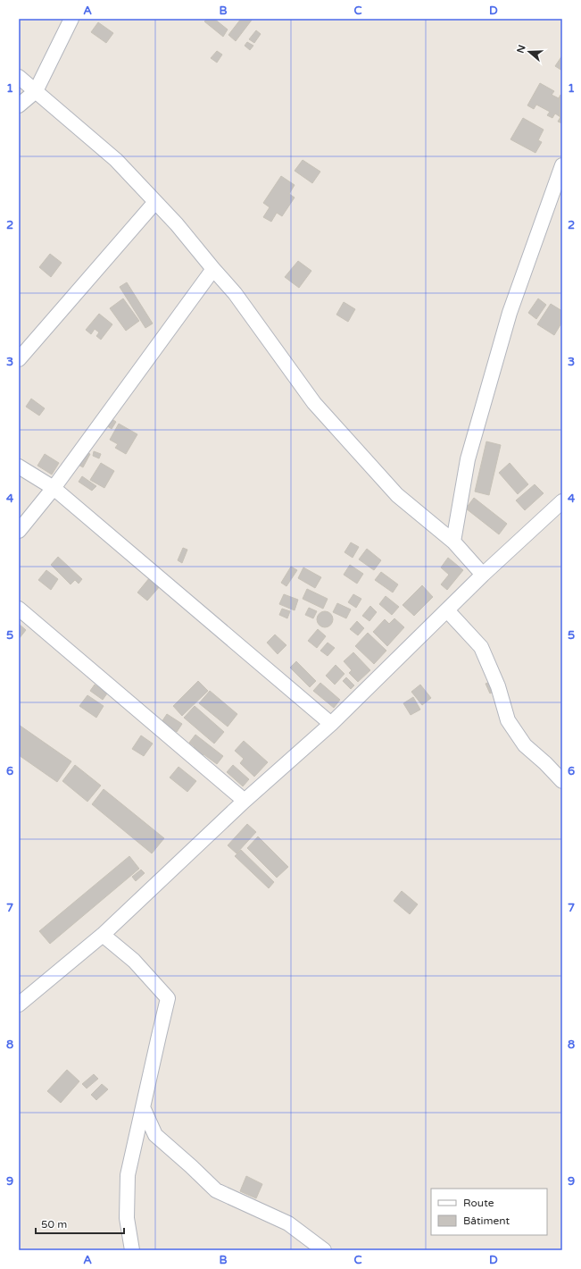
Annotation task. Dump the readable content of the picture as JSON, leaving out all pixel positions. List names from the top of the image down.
{
  "legend": ["Route", "Bâtiment"],
  "scale_bar": "50 m",
  "north": "left",
  "grid": {
    "columns": [
      "A",
      "B",
      "C",
      "D"
    ],
    "rows": [
      "1",
      "2",
      "3",
      "4",
      "5",
      "6",
      "7",
      "8",
      "9"
    ]
  }
}
